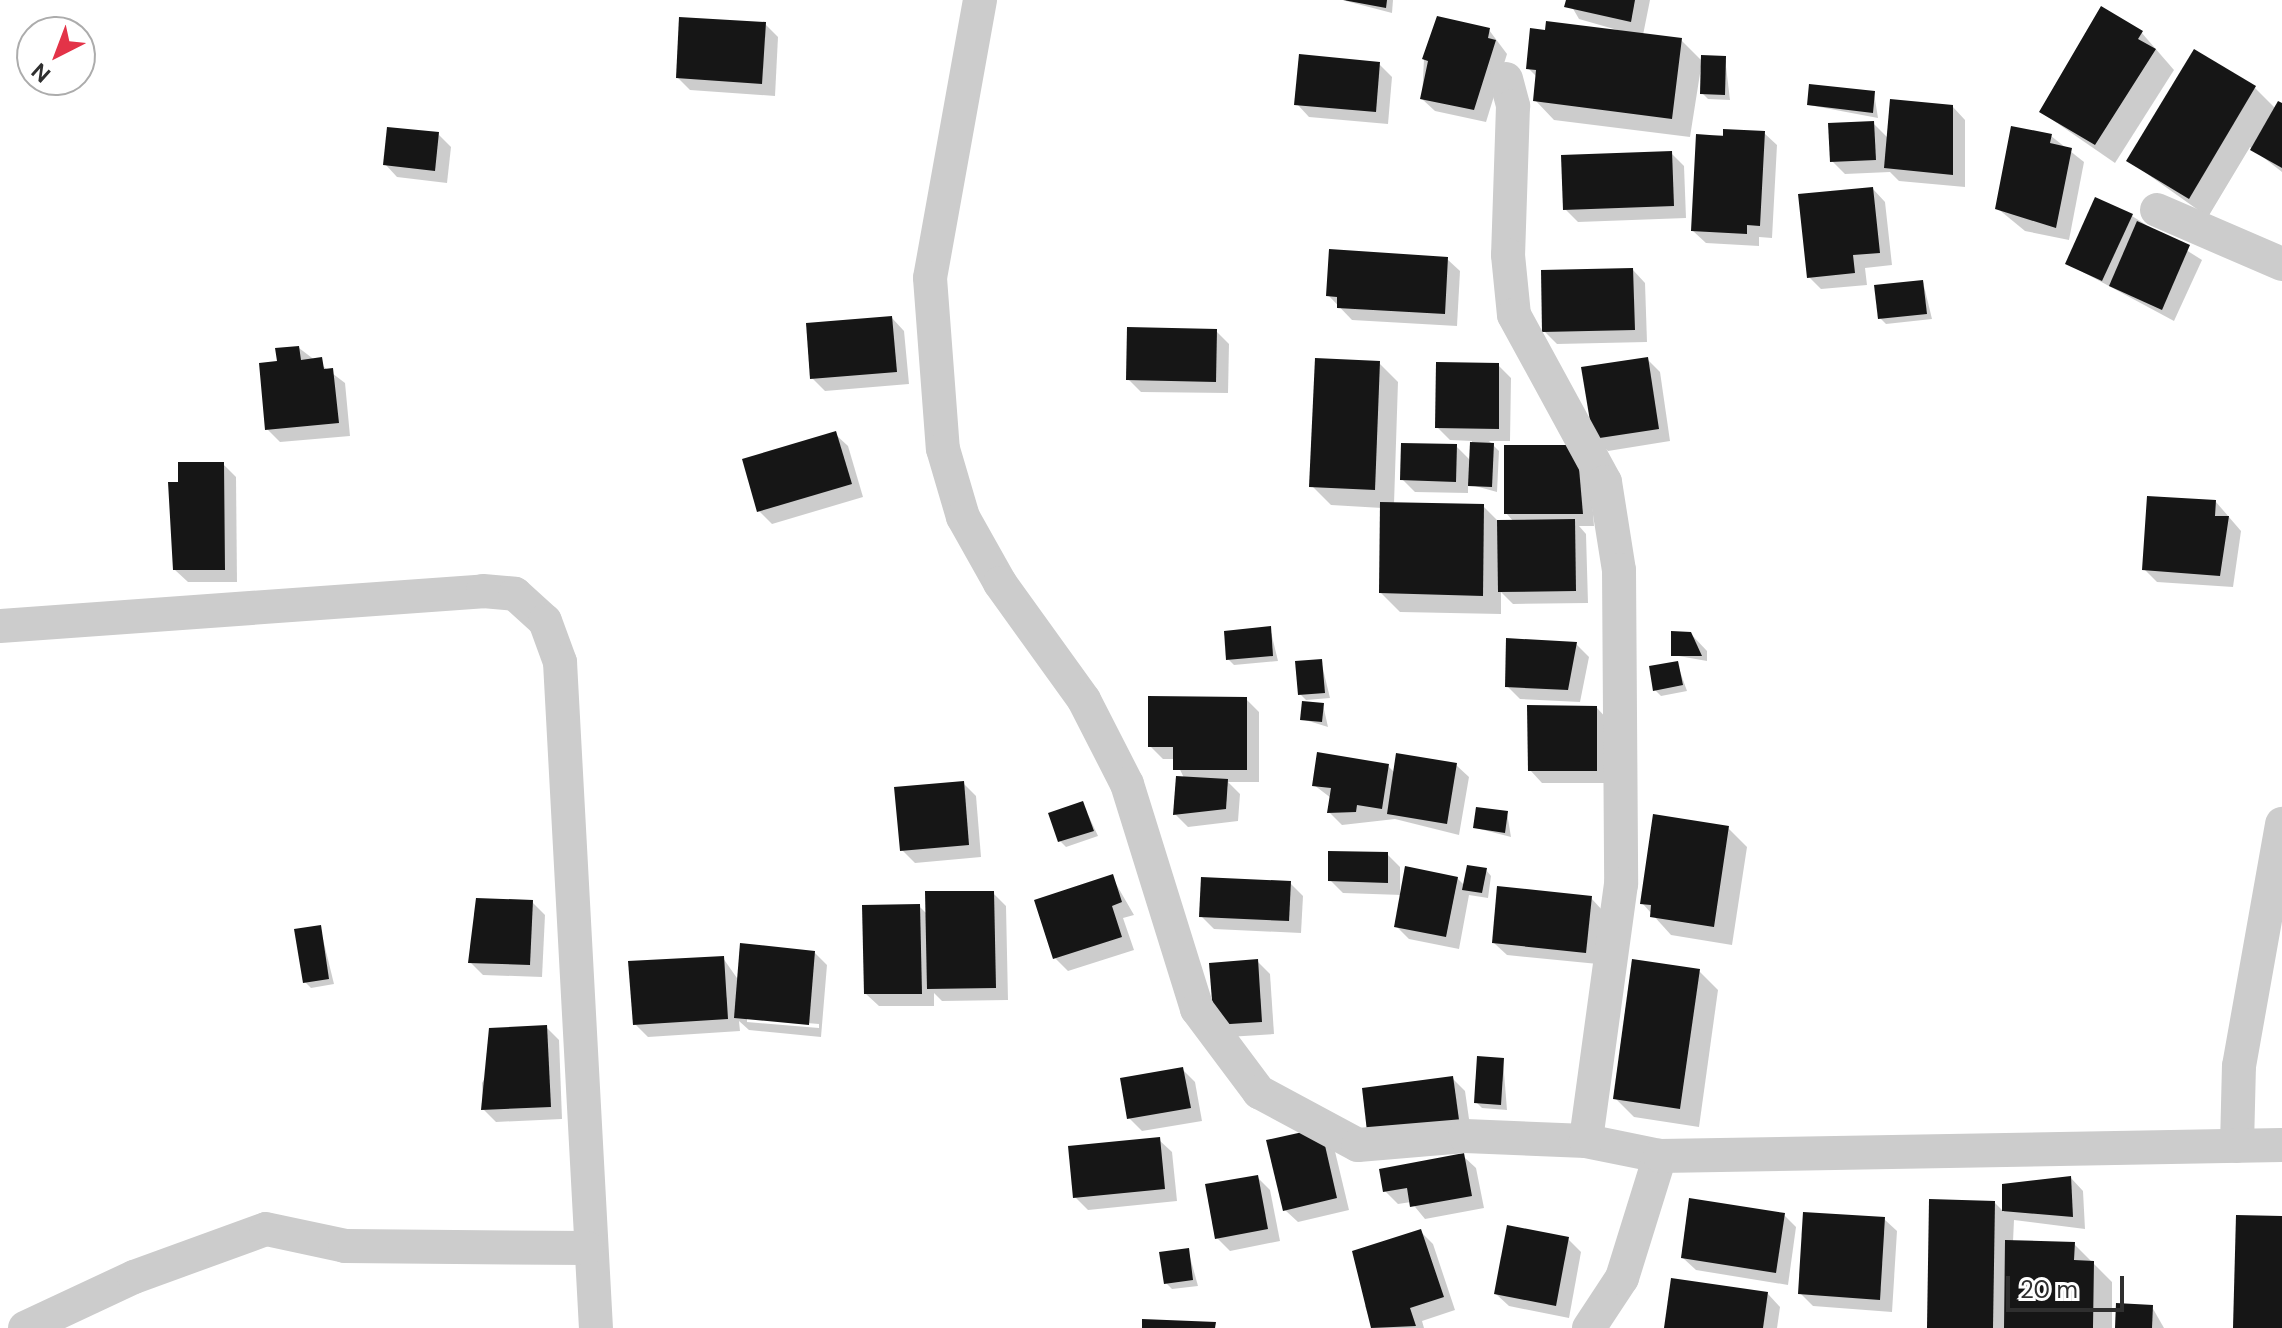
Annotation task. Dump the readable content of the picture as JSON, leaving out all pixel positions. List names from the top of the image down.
{
  "scale_bar": "20 m",
  "north": "bottom left"
}
